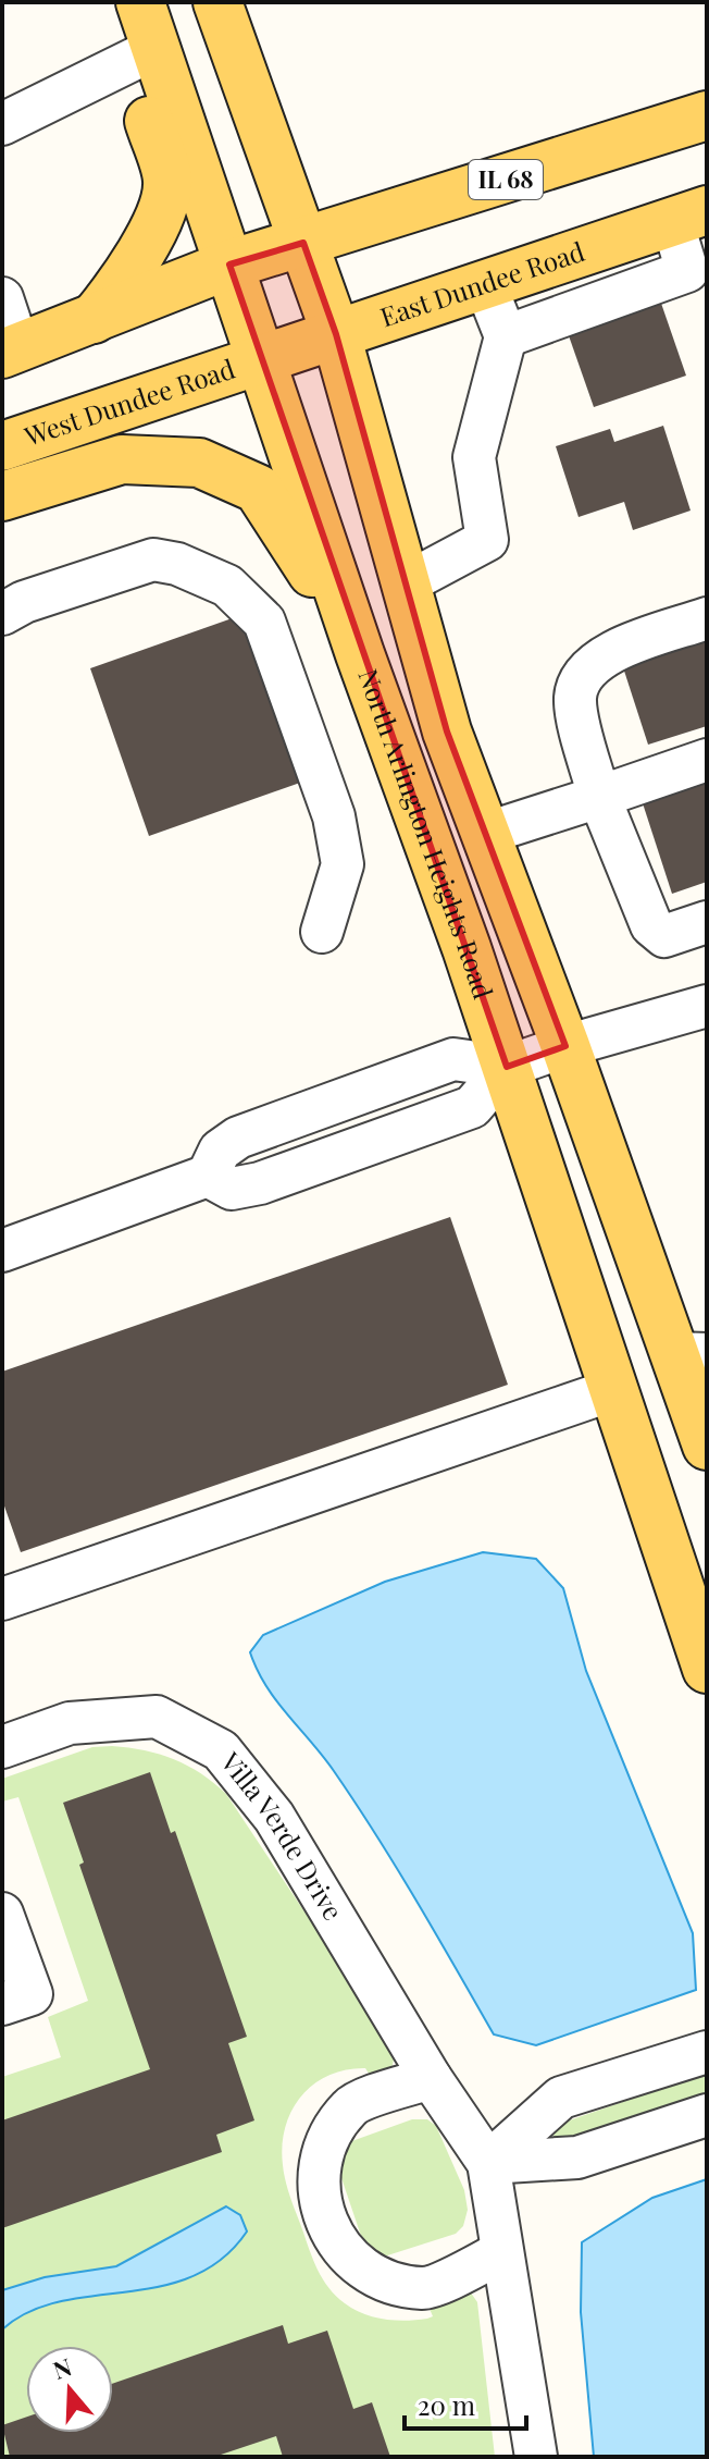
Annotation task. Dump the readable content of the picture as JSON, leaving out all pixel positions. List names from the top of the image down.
{
  "streets": {
    "main road": [
      "IL 68",
      "East Dundee Road",
      "West Dundee Road",
      "North Arlington Heights Road"
    ],
    "street": ["Villa Verde Drive"]
  },
  "crossings": [
    ["IL 68", "North Arlington Heights Road"],
    ["East Dundee Road", "West Dundee Road"],
    ["East Dundee Road", "North Arlington Heights Road"],
    ["West Dundee Road", "North Arlington Heights Road"]
  ],
  "scale_bar": "20 m",
  "north": "top"
}
